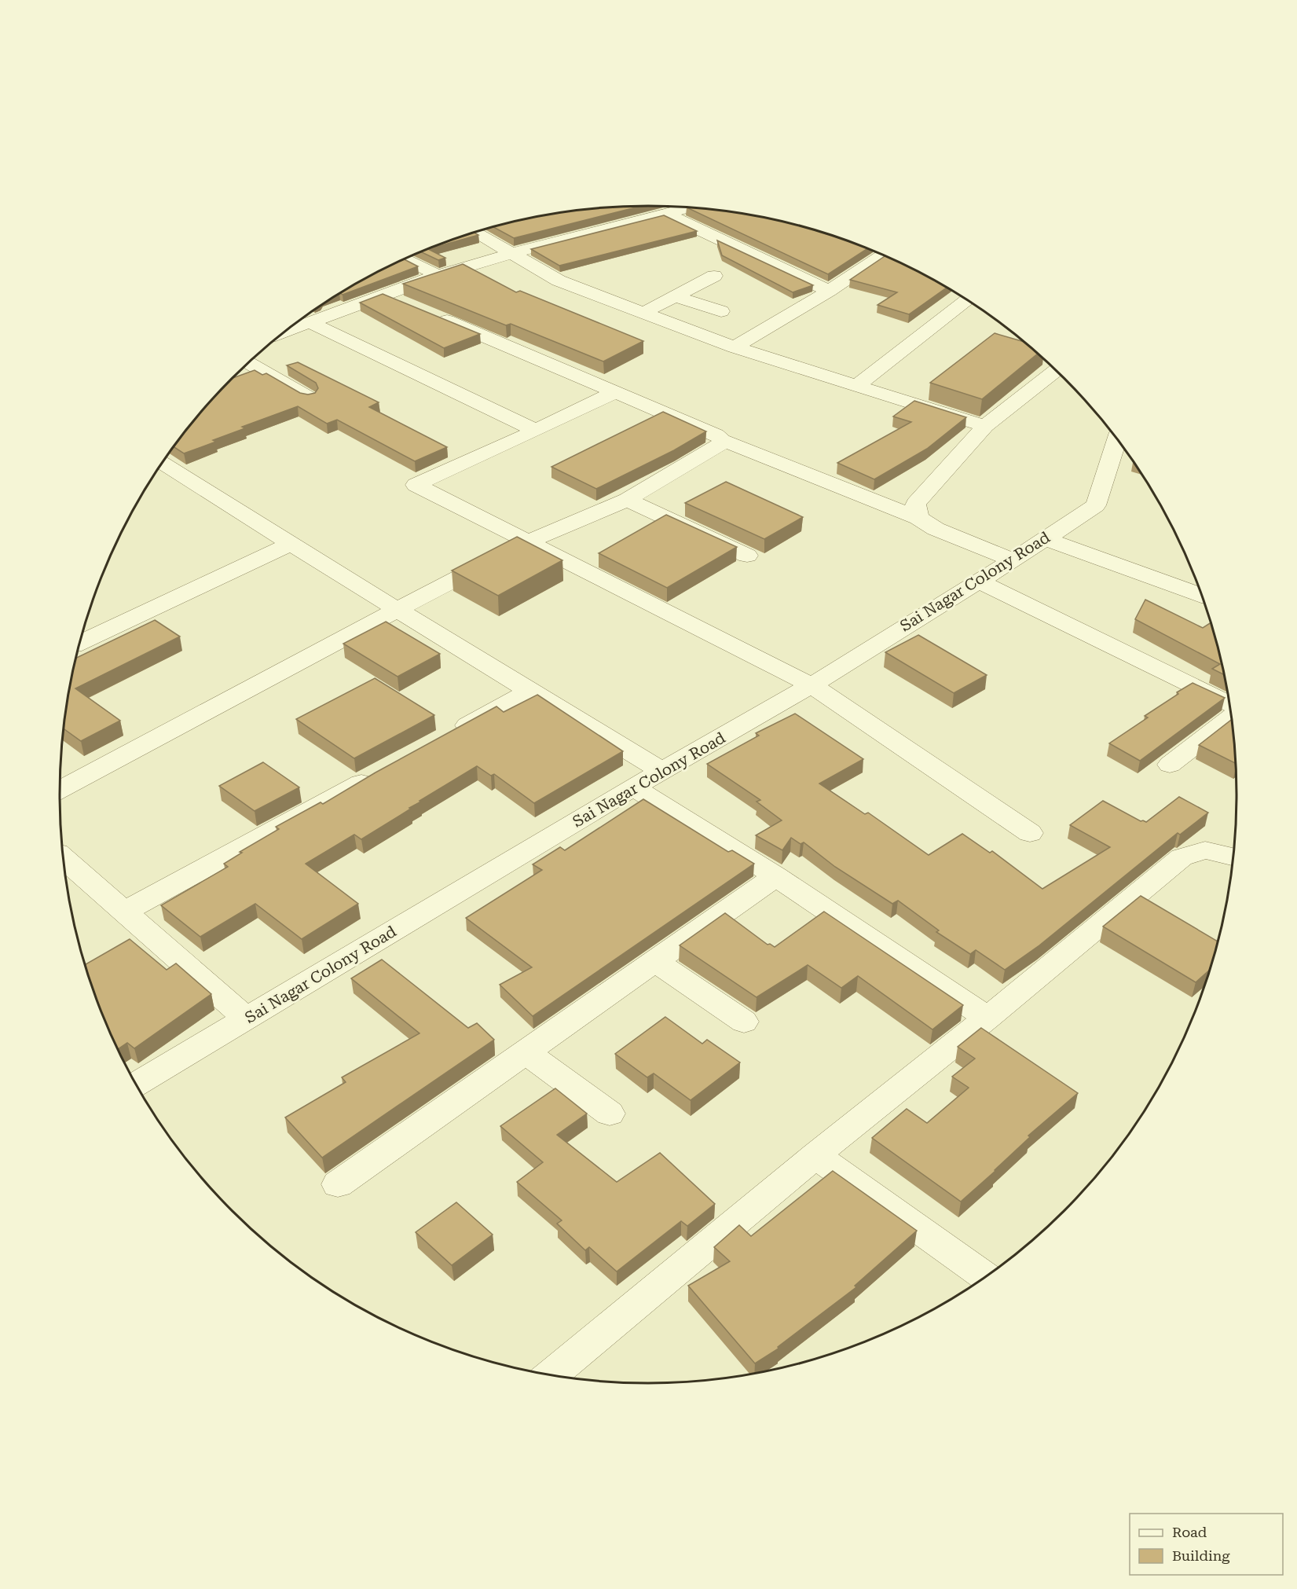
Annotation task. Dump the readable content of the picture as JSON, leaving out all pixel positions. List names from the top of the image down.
{
  "streets": {
    "street": ["Sai Nagar Colony Road"]
  },
  "legend": ["Road", "Building"]
}
